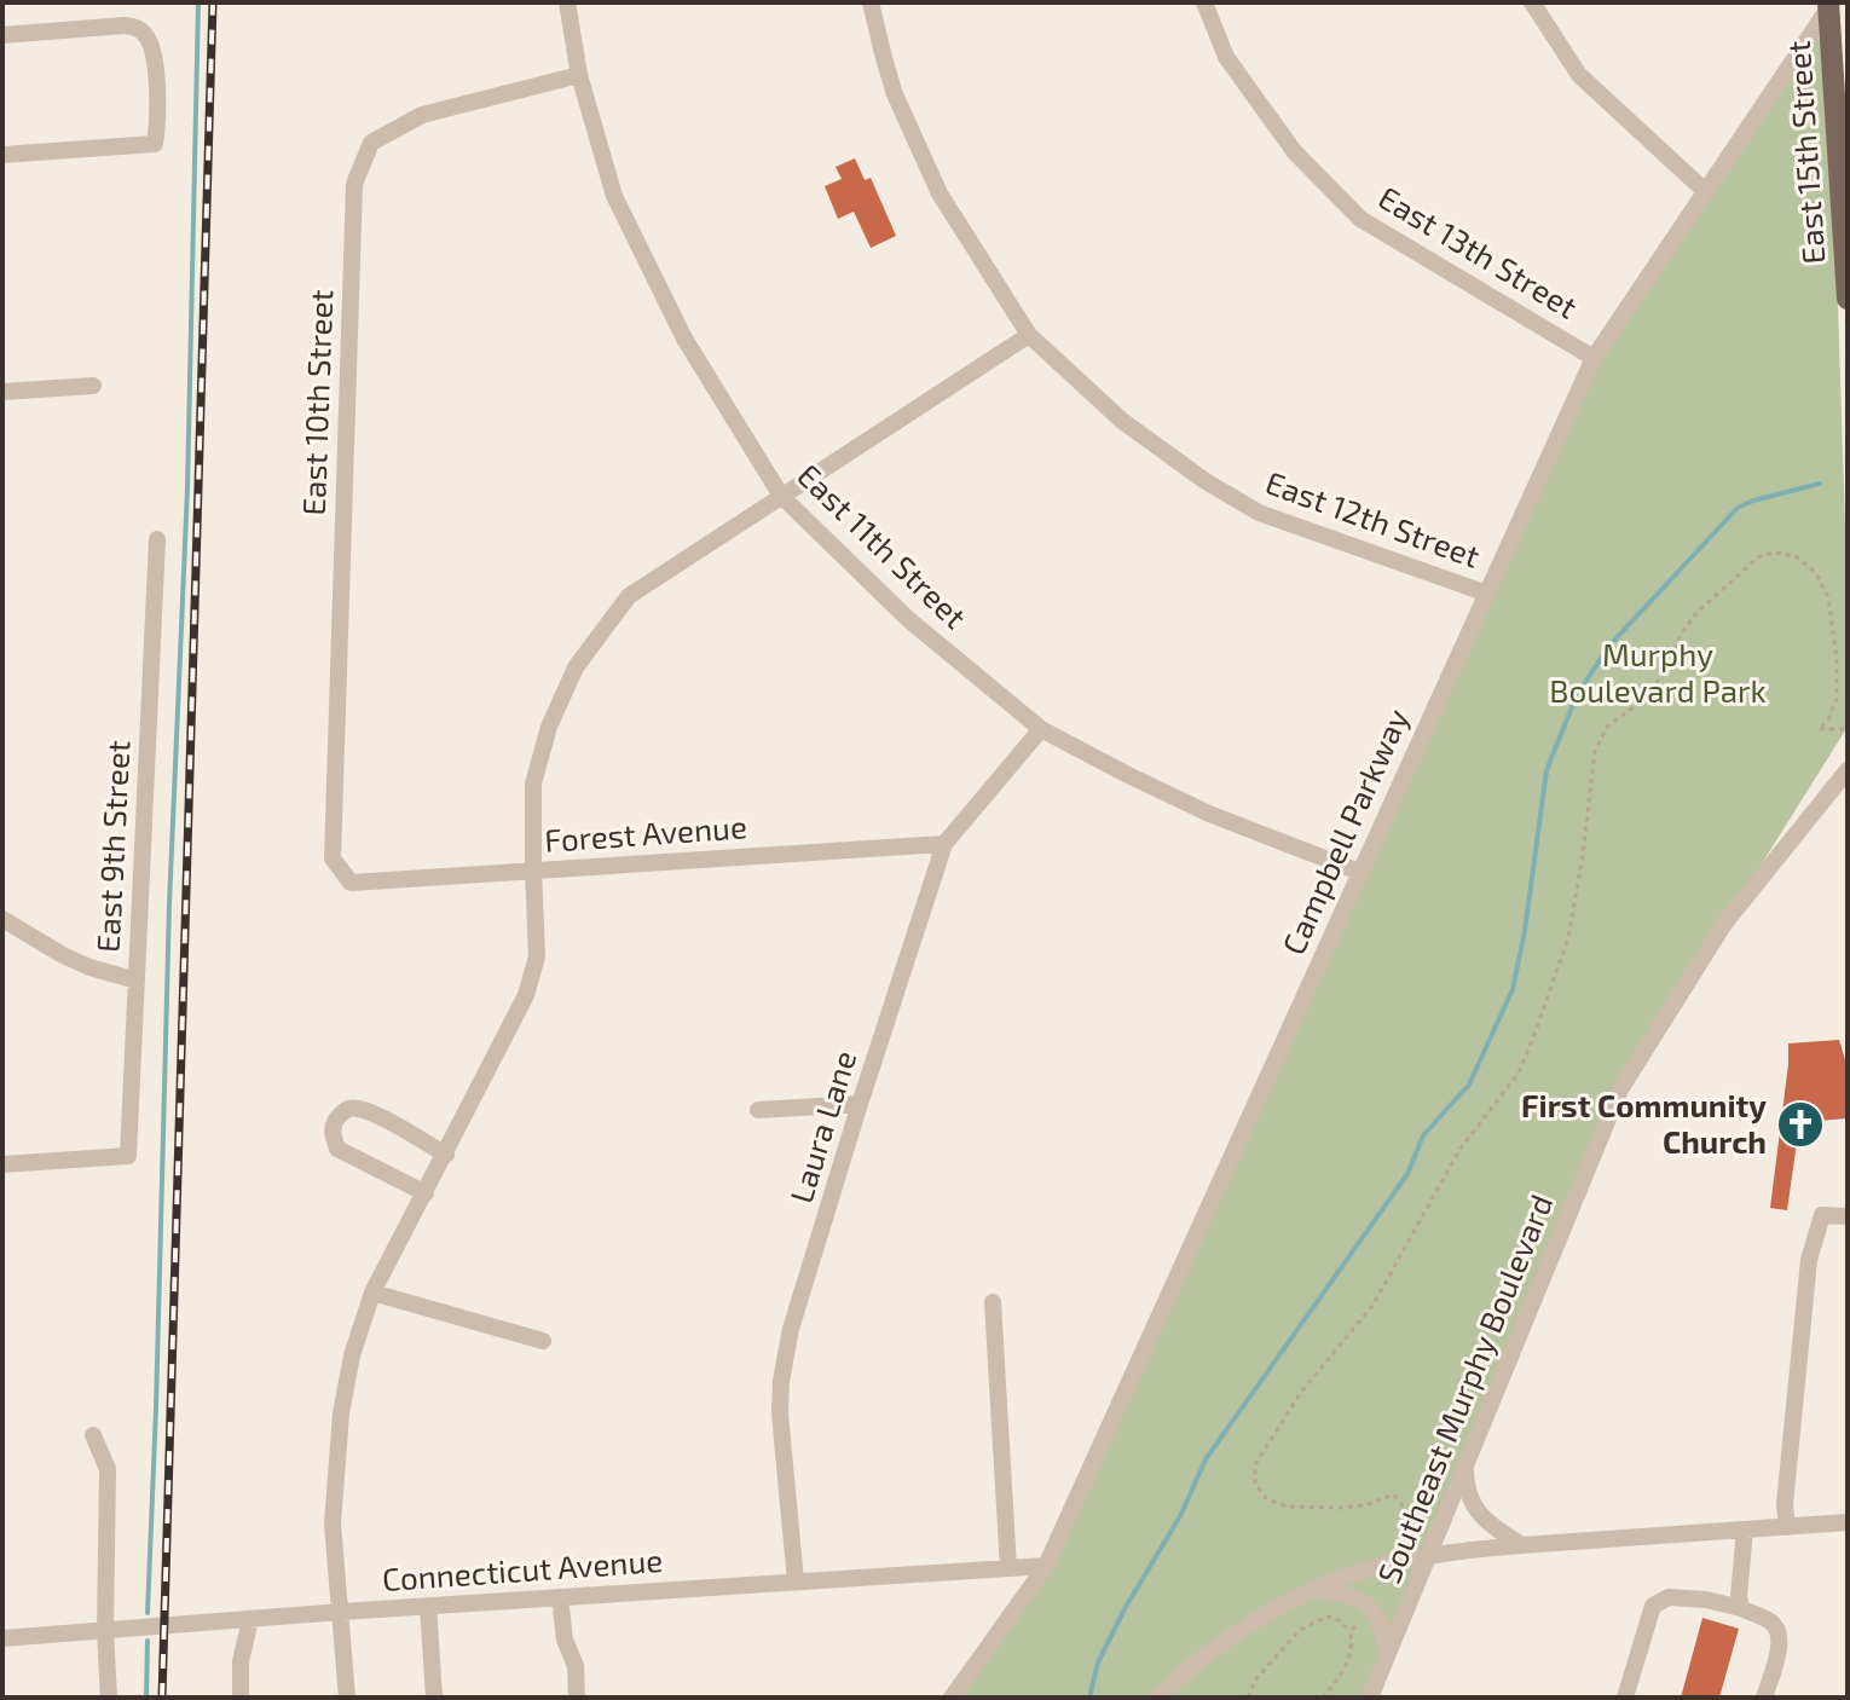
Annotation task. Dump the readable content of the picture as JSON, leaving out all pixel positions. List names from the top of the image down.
{
  "streets": {
    "main road": ["East 15th Street"],
    "street": [
      "East 13th Street",
      "East 10th Street",
      "East 12th Street",
      "East 11th Street",
      "Campbell Parkway",
      "Forest Avenue",
      "East 9th Street",
      "Laura Lane",
      "Southeast Murphy Boulevard",
      "Connecticut Avenue"
    ]
  },
  "crossings": [
    ["East 15th Street", "Campbell Parkway"],
    ["East 13th Street", "Campbell Parkway"],
    ["East 10th Street", "East 11th Street"],
    ["East 10th Street", "Forest Avenue"],
    ["East 12th Street", "Campbell Parkway"],
    ["East 11th Street", "Campbell Parkway"],
    ["East 11th Street", "Laura Lane"],
    ["Campbell Parkway", "Connecticut Avenue"],
    ["Forest Avenue", "Laura Lane"],
    ["Laura Lane", "Connecticut Avenue"]
  ],
  "parks": ["Murphy Boulevard Park"],
  "places": {
    "church": ["First Community Church"]
  }
}
